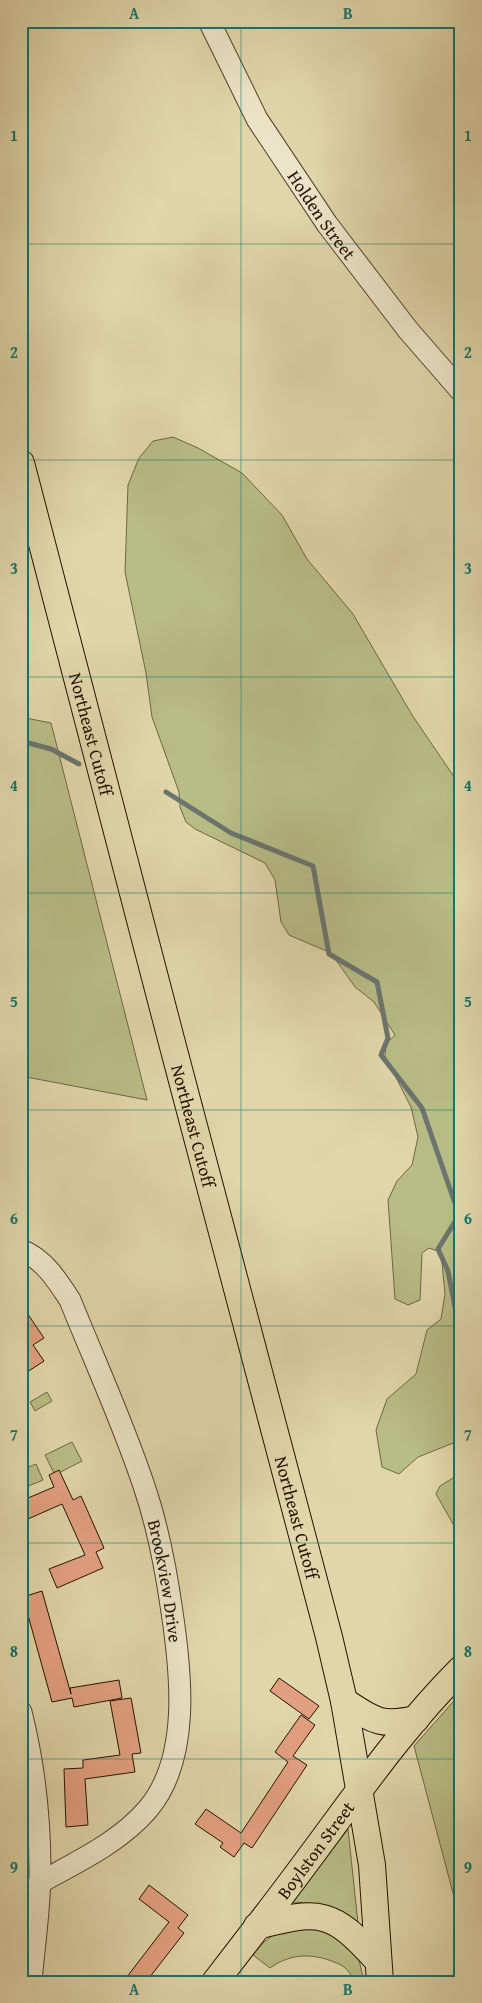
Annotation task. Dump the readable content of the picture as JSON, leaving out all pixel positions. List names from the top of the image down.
{
  "streets": {
    "main road": ["Northeast Cutoff", "Boylston Street"],
    "street": ["Holden Street", "Brookview Drive"]
  },
  "crossings": [
    ["Northeast Cutoff", "Boylston Street"]
  ],
  "grid": {
    "columns": ["A", "B"],
    "rows": [
      "1",
      "2",
      "3",
      "4",
      "5",
      "6",
      "7",
      "8",
      "9"
    ]
  }
}
